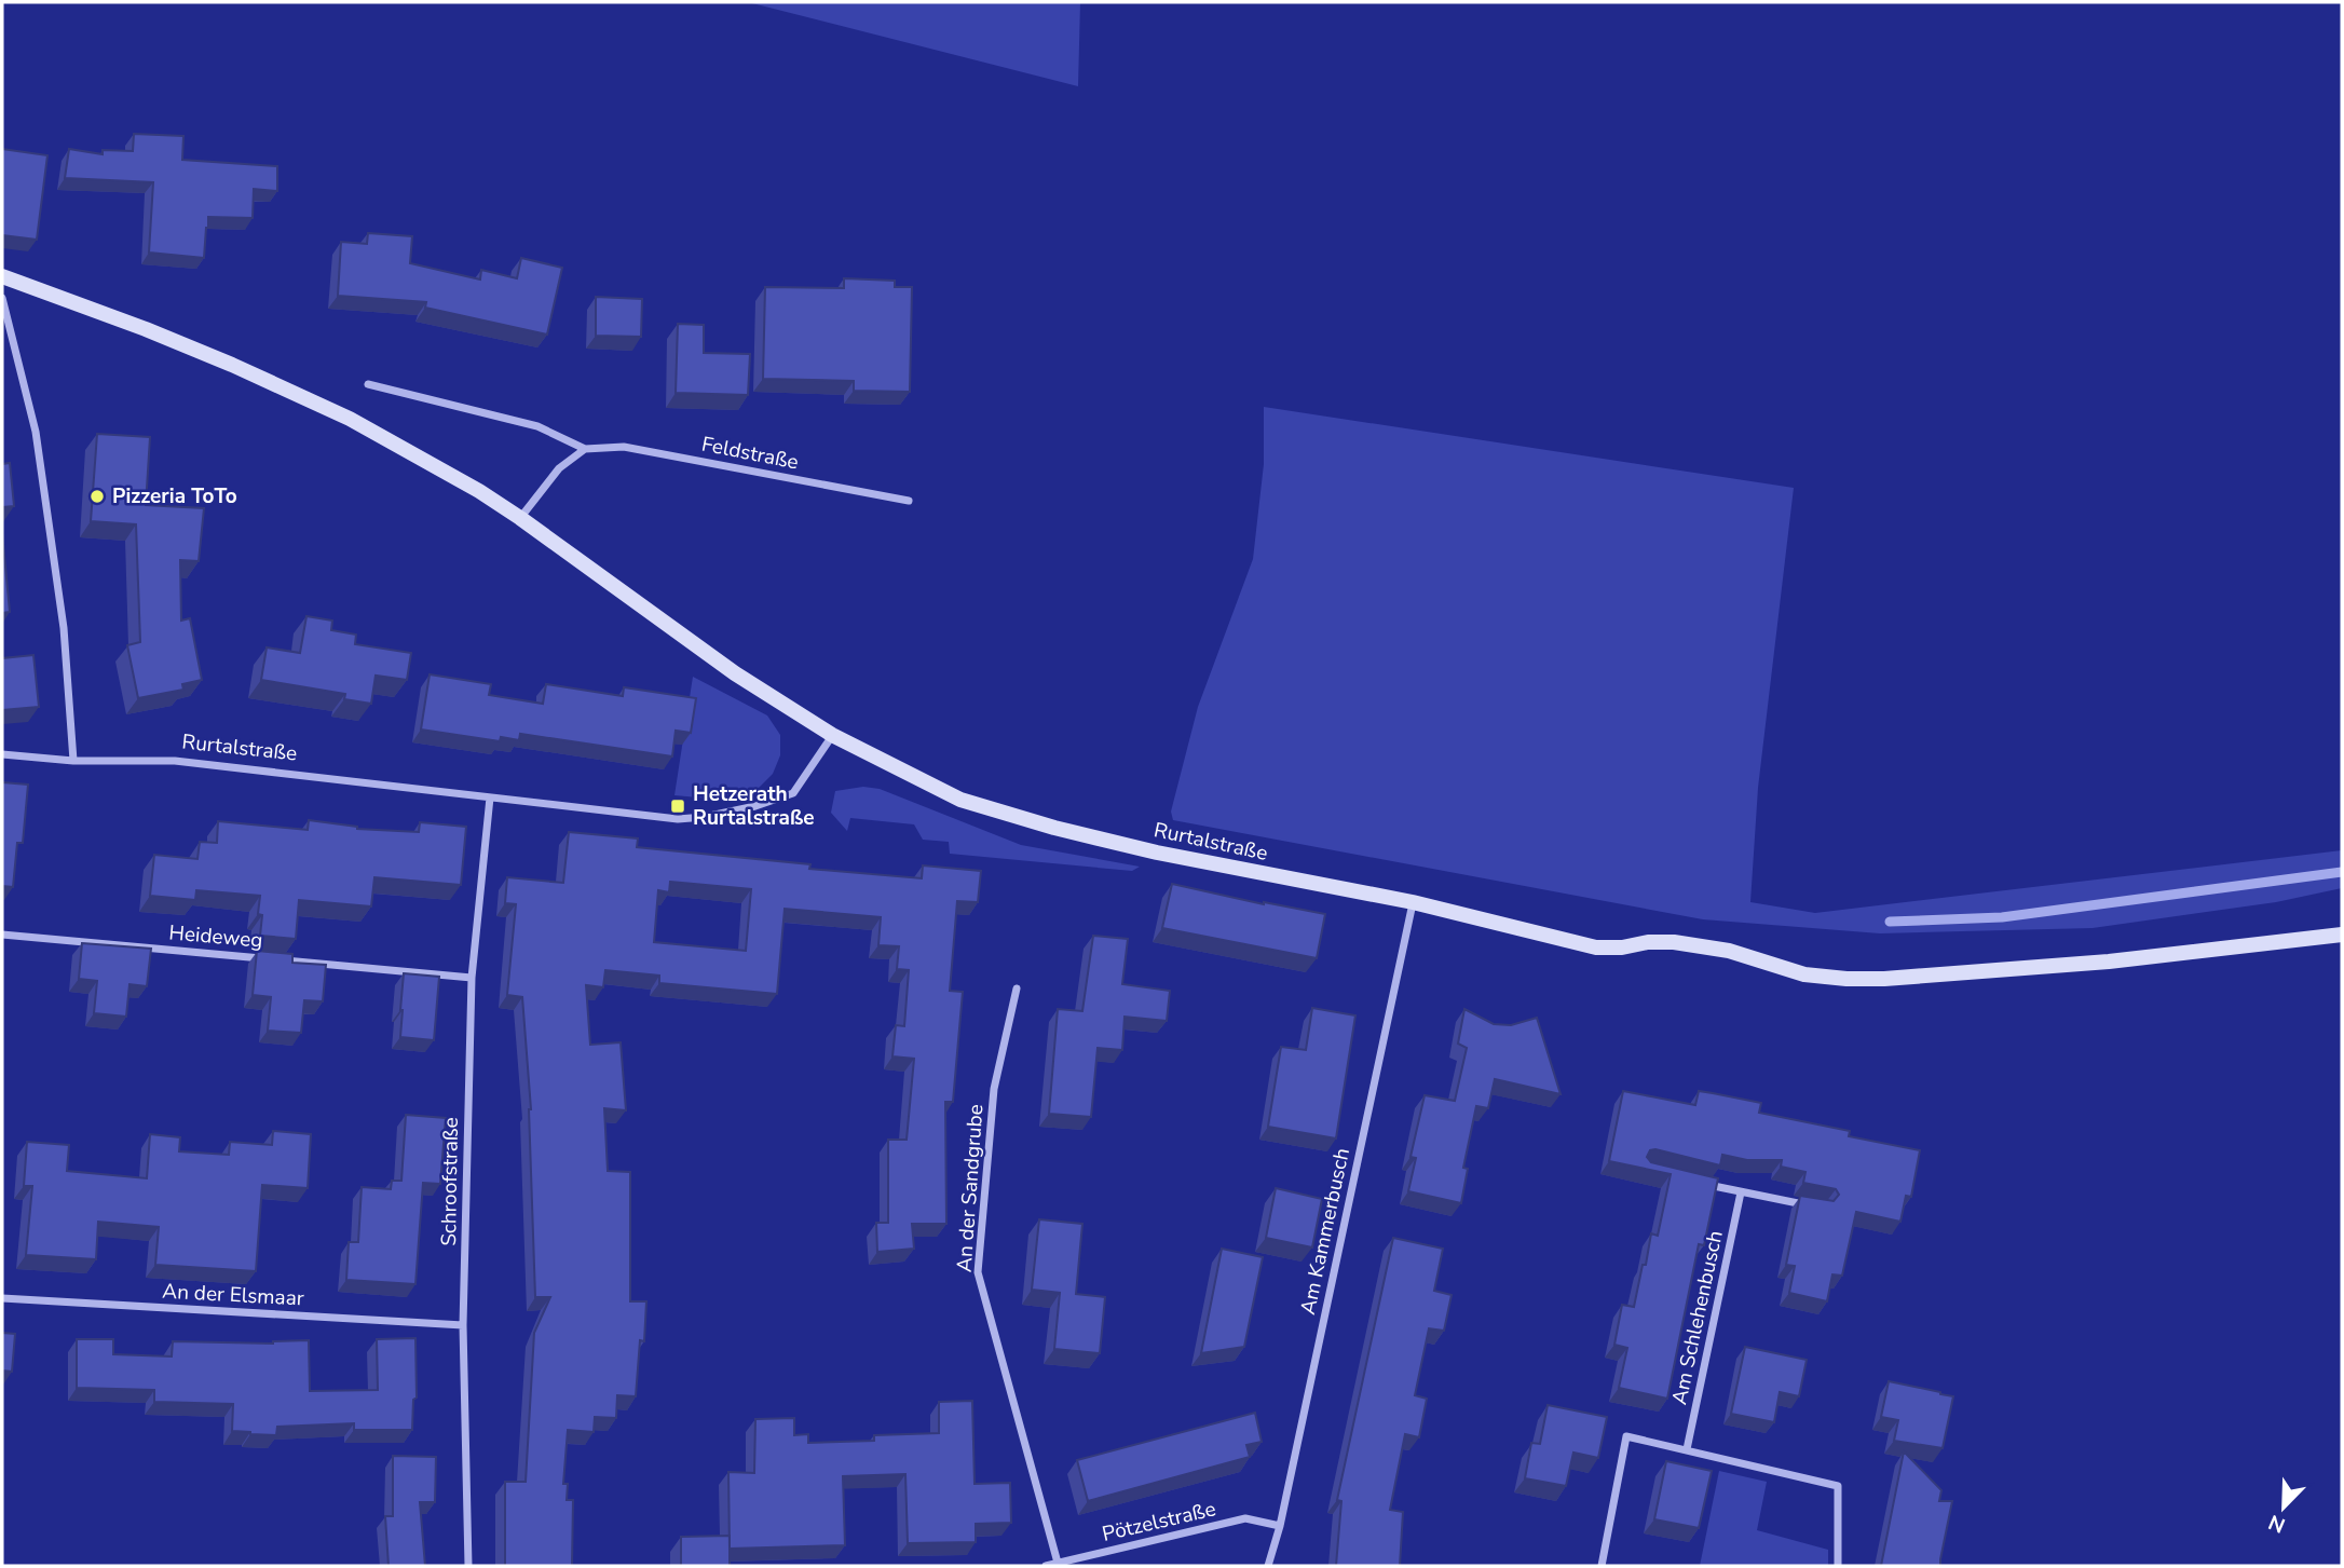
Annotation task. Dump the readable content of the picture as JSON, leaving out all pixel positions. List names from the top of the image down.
{
  "streets": {
    "street": [
      "Feldstraße",
      "Rurtalstraße",
      "Heideweg",
      "Schroofstraße",
      "An der Sandgrube",
      "Am Kammerbusch",
      "An der Elsmaar",
      "Am Schlehenbusch",
      "Pötzelstraße"
    ]
  },
  "crossings": [
    ["Rurtalstraße", "Schroofstraße"],
    ["Rurtalstraße", "Am Kammerbusch"],
    ["Heideweg", "Schroofstraße"],
    ["Schroofstraße", "An der Elsmaar"],
    ["An der Sandgrube", "Pötzelstraße"],
    ["Am Kammerbusch", "Pötzelstraße"]
  ],
  "places": {
    "other": ["Pizzeria ToTo"],
    "transit": ["Hetzerath Rurtalstraße"]
  },
  "north": "bottom left"
}
